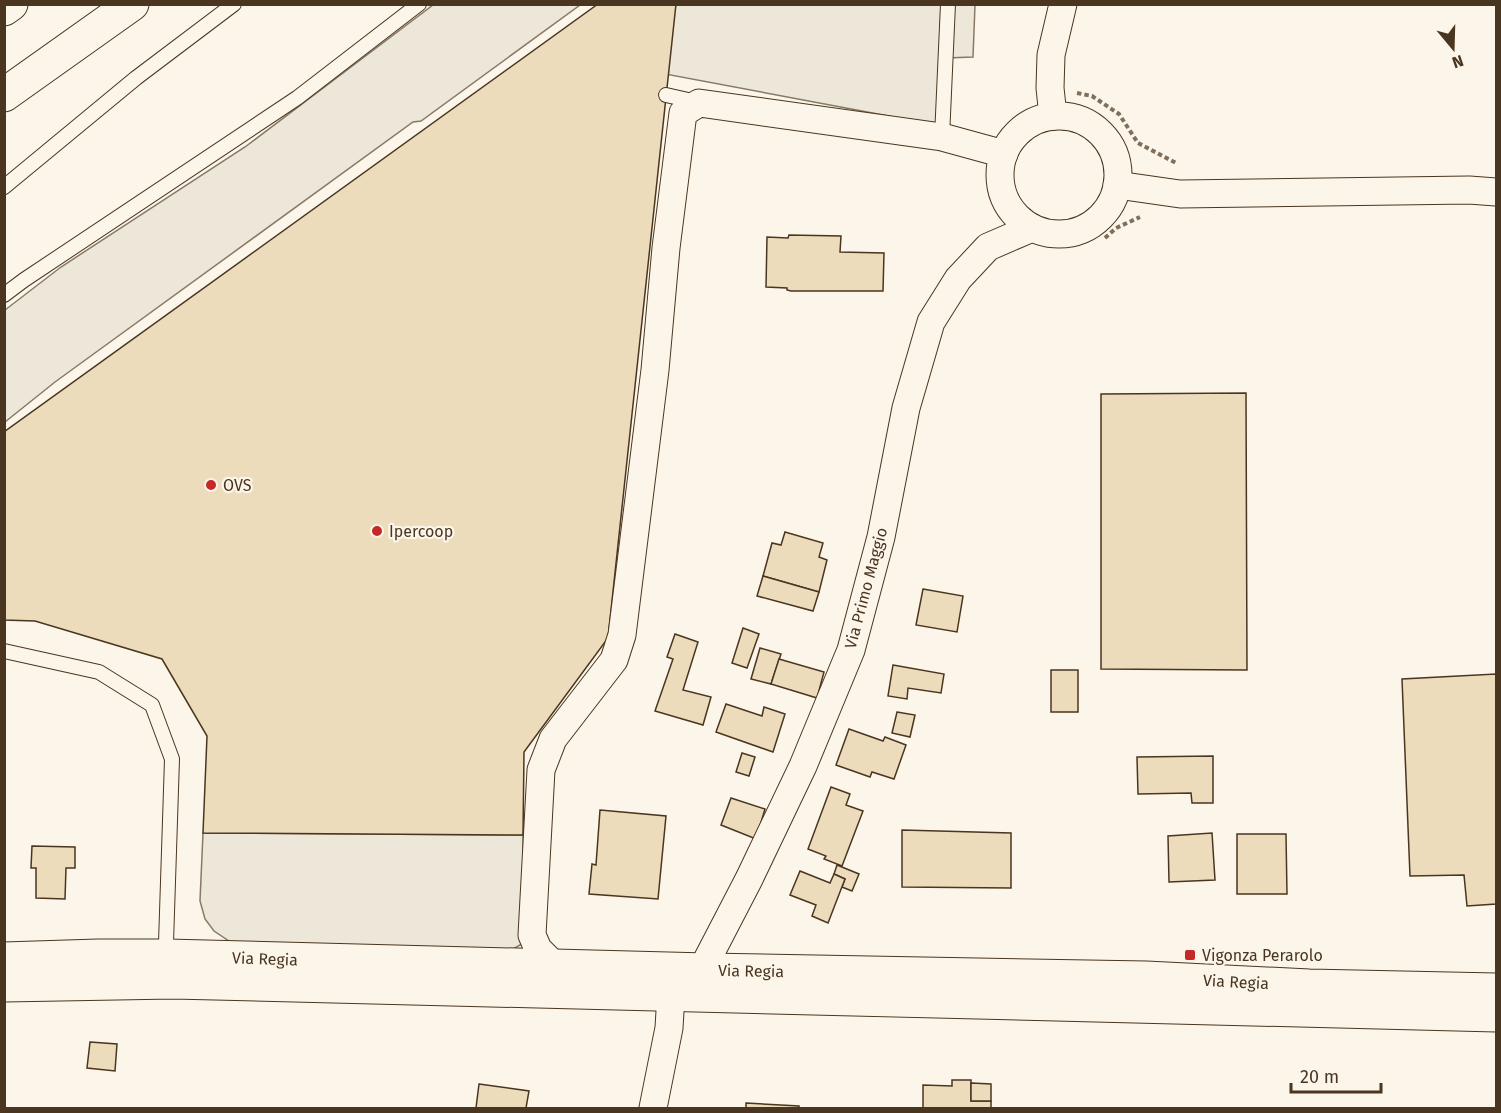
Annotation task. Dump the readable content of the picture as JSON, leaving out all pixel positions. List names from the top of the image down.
{
  "streets": {
    "main road": ["Via Regia"],
    "street": ["Via Primo Maggio"]
  },
  "crossings": [
    ["Via Primo Maggio", "Via Regia"]
  ],
  "places": {
    "other": ["OVS", "Ipercoop"],
    "transit": ["Vigonza Perarolo"]
  },
  "scale_bar": "20 m",
  "north": "bottom"
}
